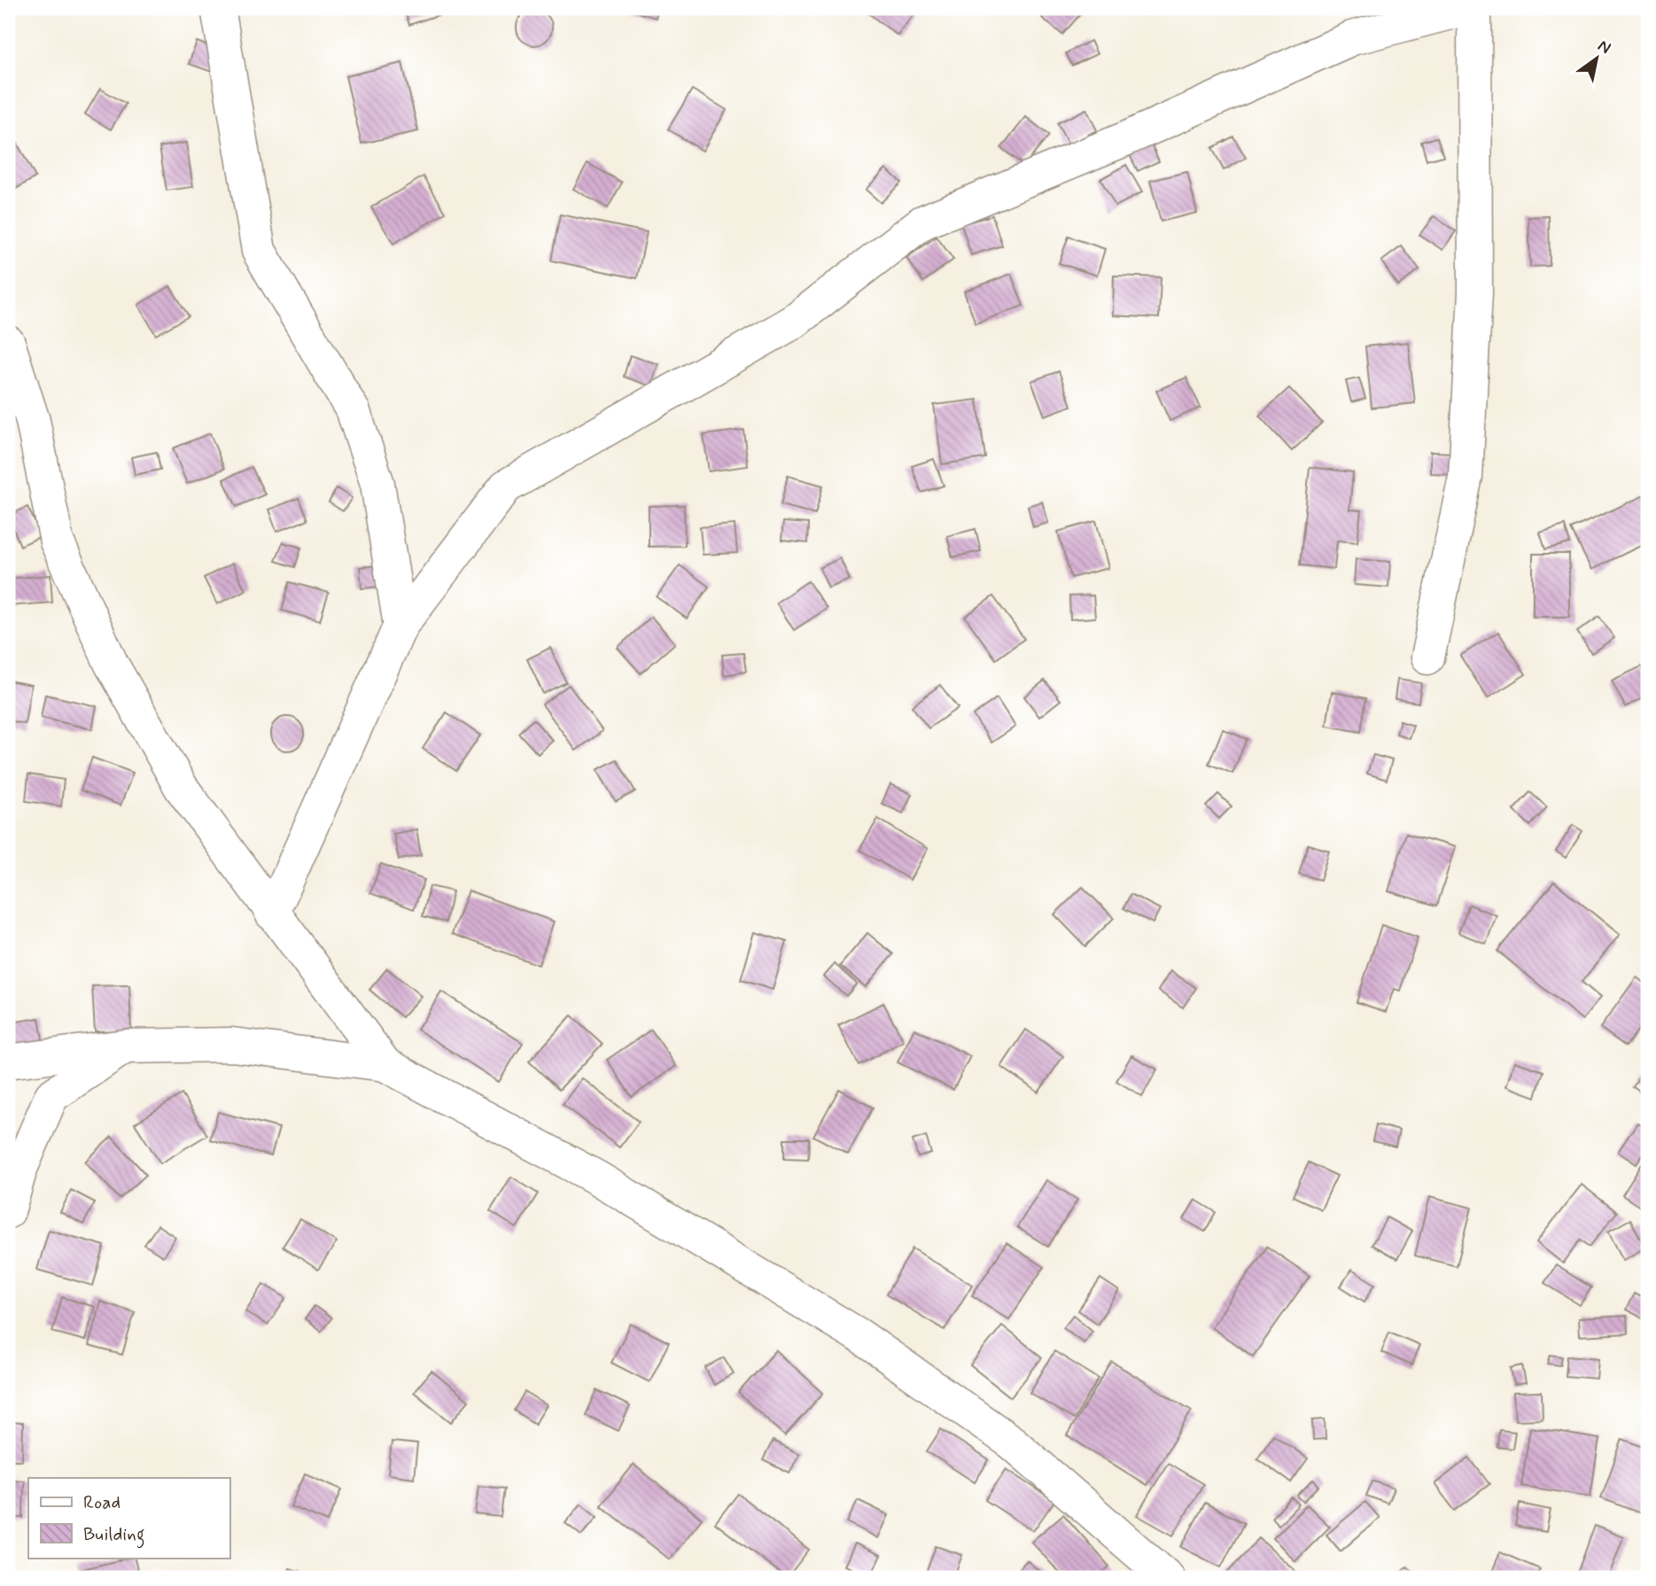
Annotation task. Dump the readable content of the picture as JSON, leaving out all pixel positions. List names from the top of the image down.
{
  "legend": ["Road", "Building"],
  "north": "top right"
}
